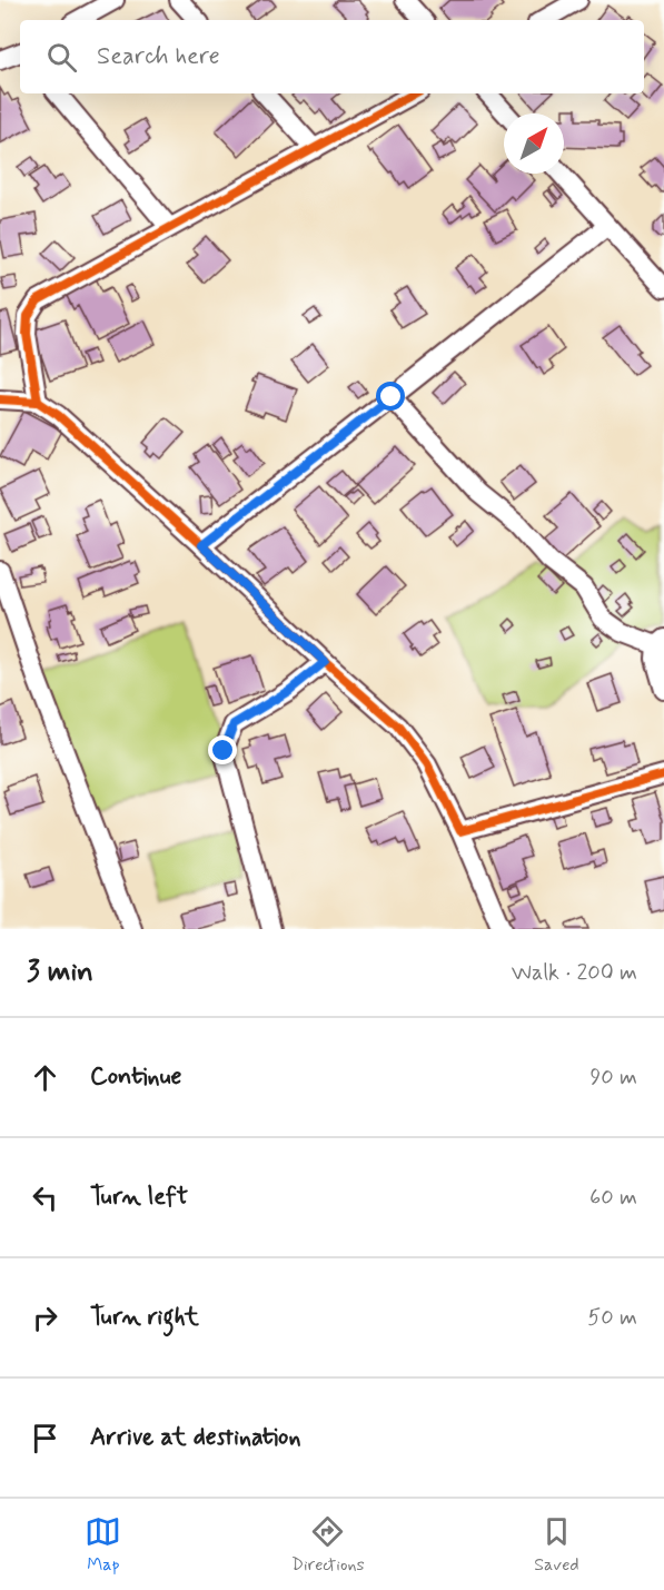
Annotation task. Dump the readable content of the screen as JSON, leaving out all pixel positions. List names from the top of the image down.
{
  "north": "top right",
  "page": {
    "search": "Search here",
    "heading": ["3 min", "Walk · 200 m"],
    "list": [
      ["Continue", "90 m"],
      ["Turn left", "60 m"],
      ["Turn right", "50 m"],
      "Arrive at destination"
    ],
    "nav": ["Map", "Directions", "Saved"]
  }
}
